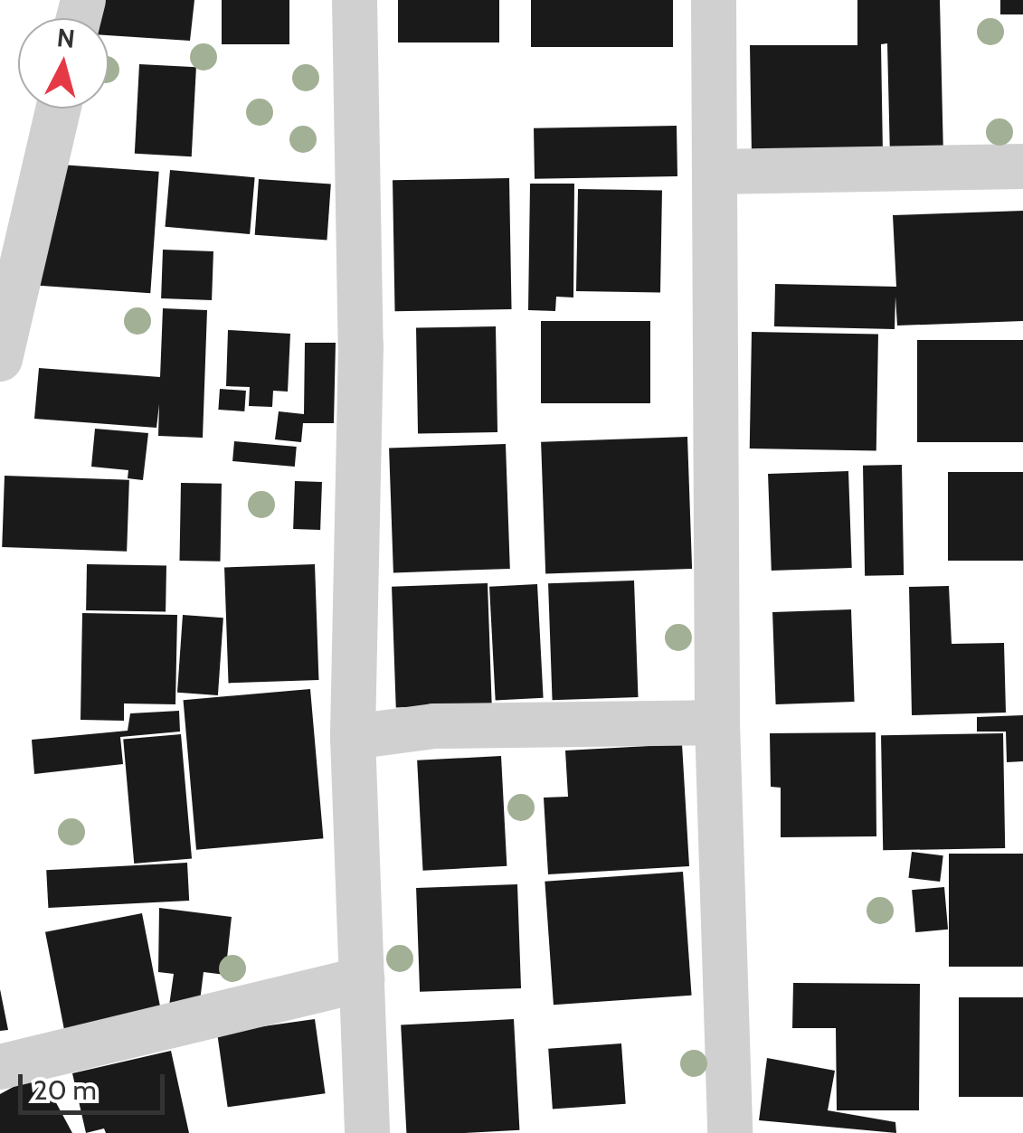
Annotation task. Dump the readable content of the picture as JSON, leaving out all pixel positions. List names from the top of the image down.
{
  "scale_bar": "20 m",
  "north": "top"
}
